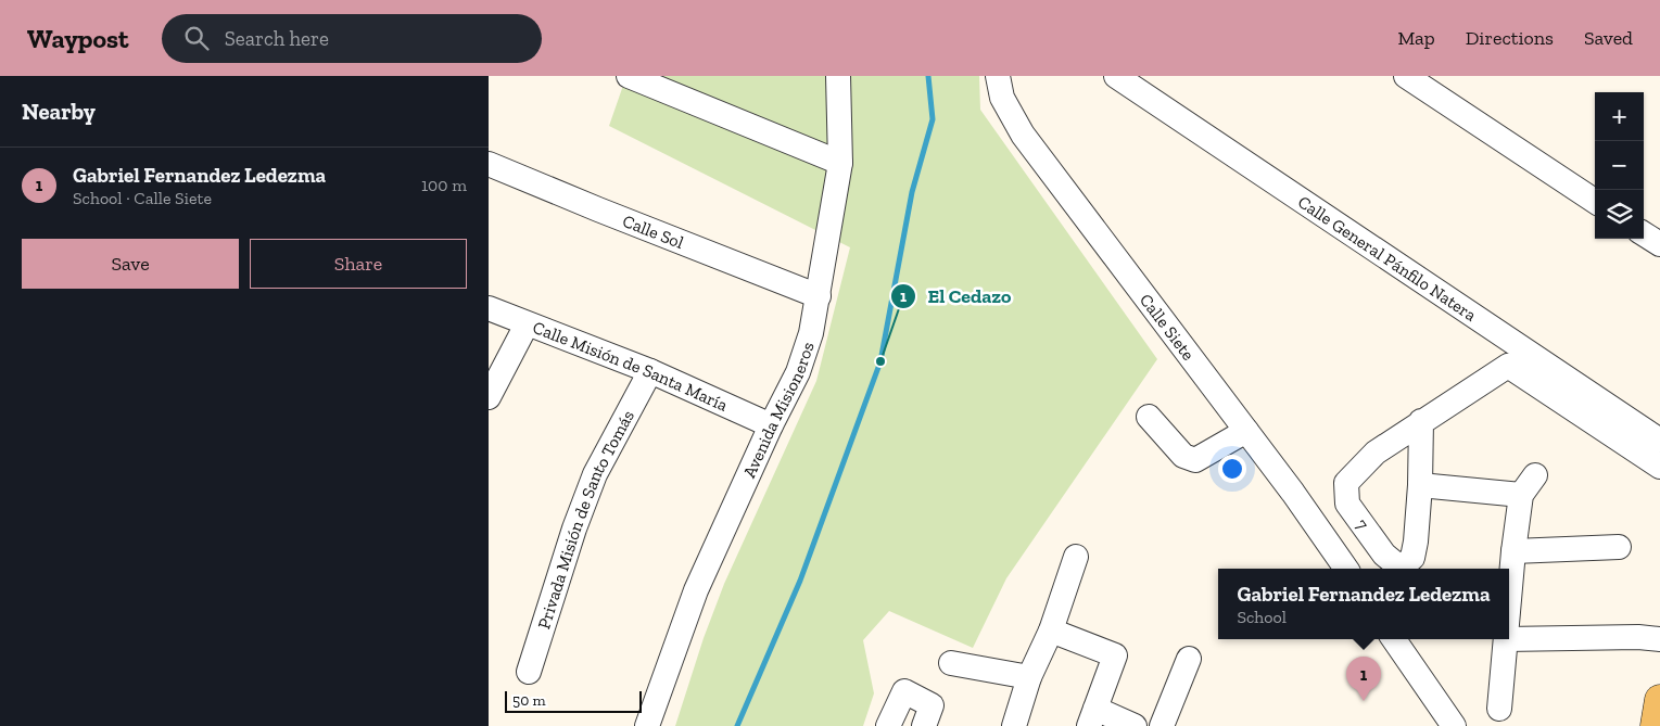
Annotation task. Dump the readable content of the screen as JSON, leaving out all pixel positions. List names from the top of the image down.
{
  "streets": {
    "street": [
      "Calle Sol",
      "Calle General Pánfilo Natera",
      "Calle Siete",
      "Calle Misión de Santa María",
      "Avenida Misioneros",
      "Privada Misión de Santo Tomás",
      "7"
    ]
  },
  "crossings": [
    ["Calle Sol", "Avenida Misioneros"],
    ["Calle Misión de Santa María", "Avenida Misioneros"],
    ["Calle Misión de Santa María", "Privada Misión de Santo Tomás"]
  ],
  "places": ["El Cedazo"],
  "scale_bar": "50 m",
  "page": {
    "header": "Waypost",
    "search": "Search here",
    "nav": ["Map", "Directions", "Saved"],
    "heading": "Nearby",
    "map_buttons": ["+", "−"],
    "list": [
      {
        "mark": "1",
        "name": "Gabriel Fernandez Ledezma",
        "note": "School · Calle Siete",
        "value": "100 m"
      }
    ],
    "buttons": ["Save", "Share"],
    "popup": ["Gabriel Fernandez Ledezma", "School"],
    "pins": "1",
    "scale": "50 m"
  }
}
